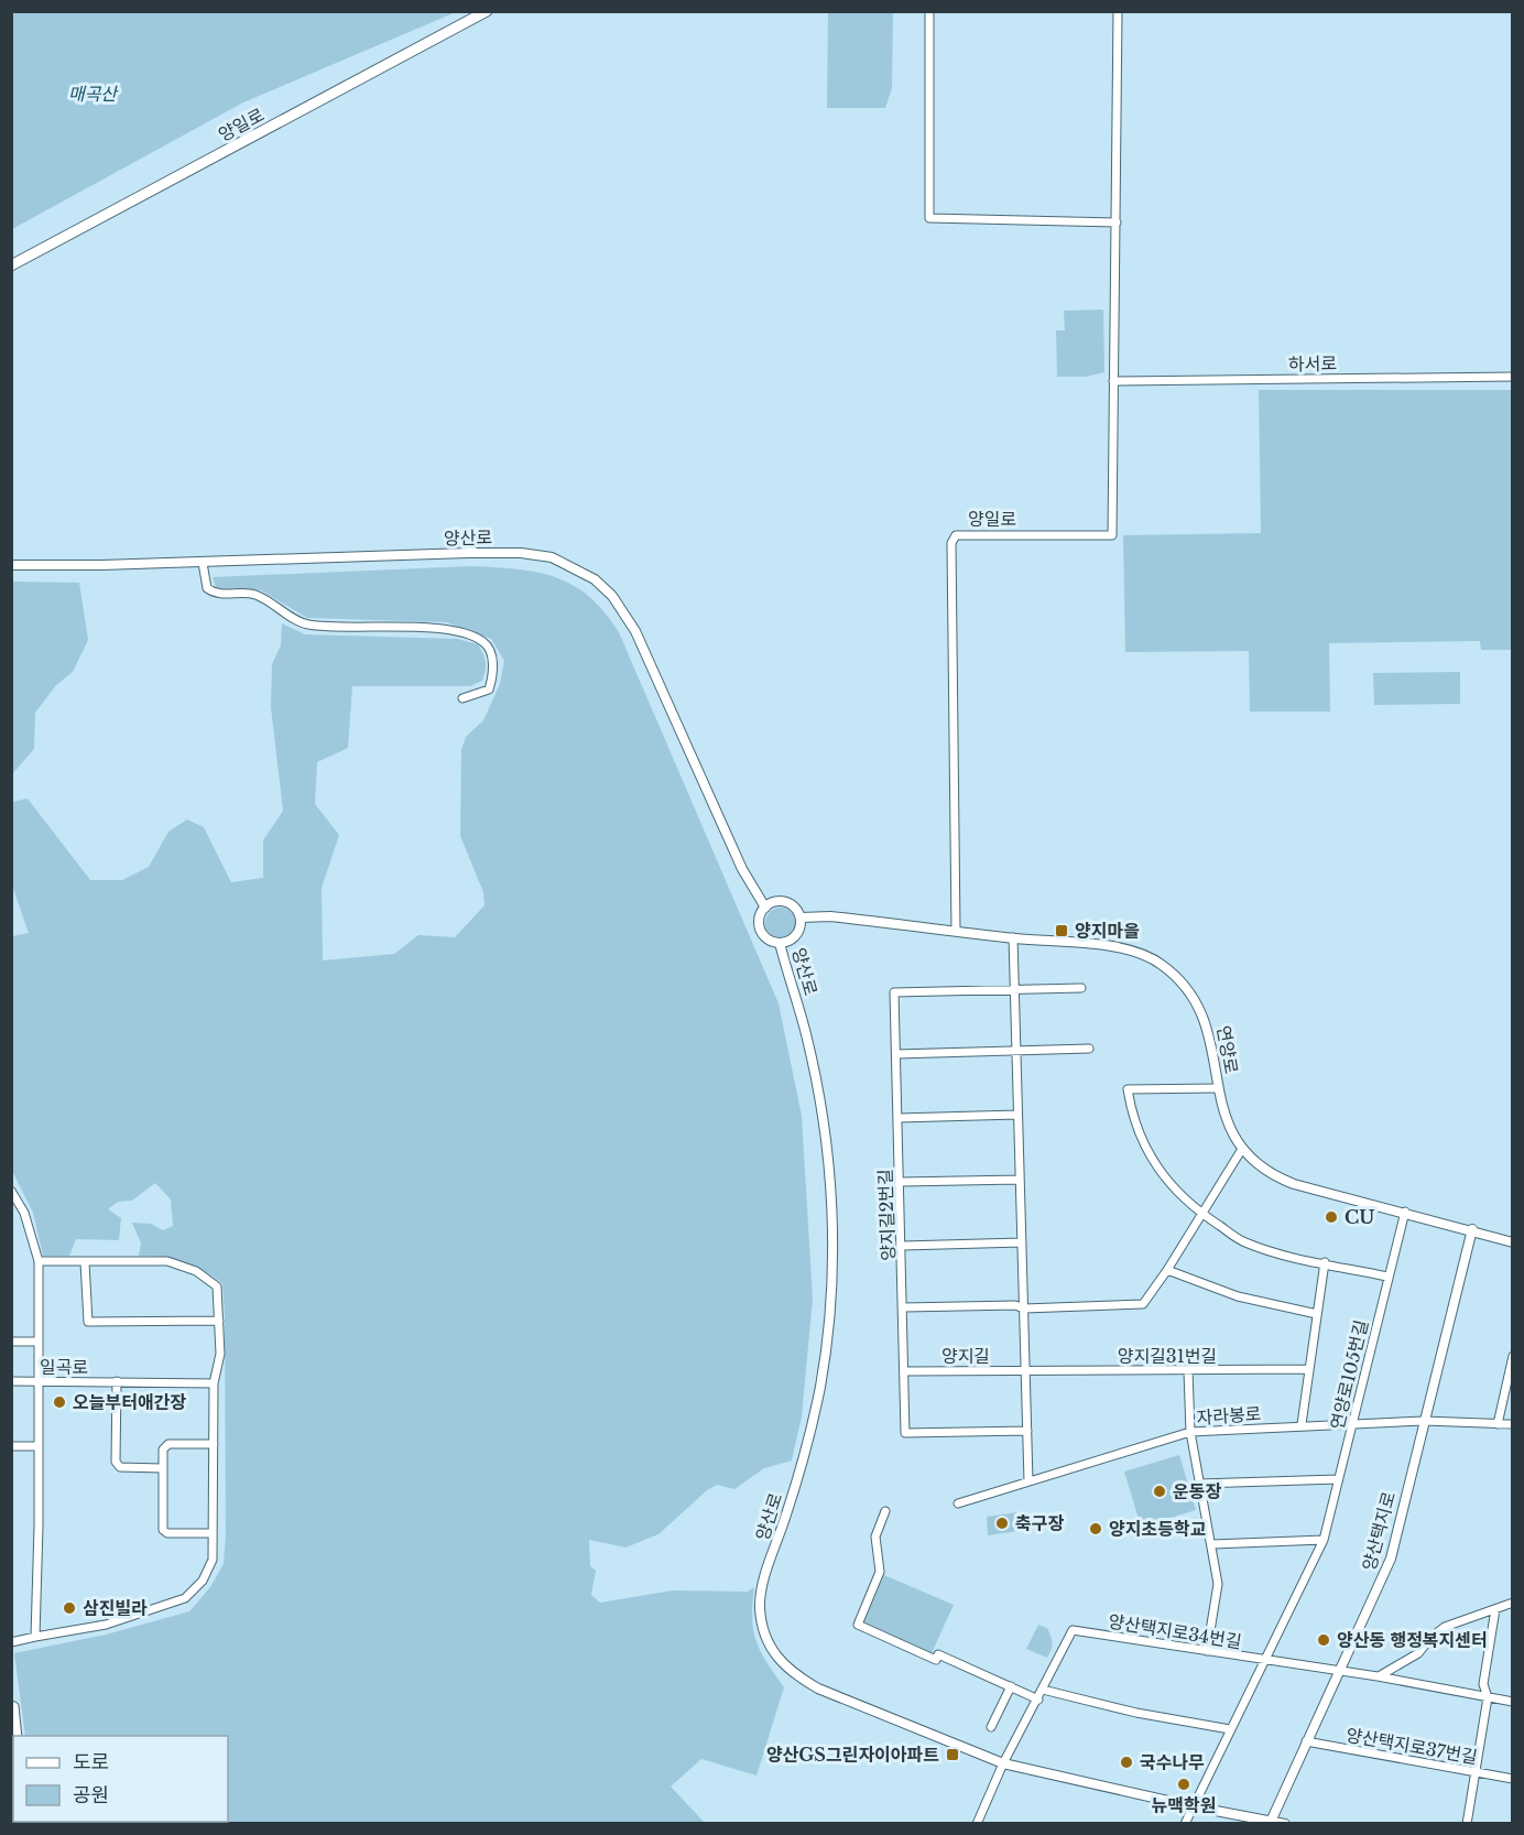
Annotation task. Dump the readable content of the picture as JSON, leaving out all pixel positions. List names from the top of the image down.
{
  "streets": {
    "main road": ["양일로"],
    "street": [
      "하서로",
      "양산로",
      "연양로",
      "양지길2번길",
      "양지길",
      "양지길31번길",
      "일곡로",
      "연양로105번길",
      "자라봉로",
      "양산택지로",
      "양산택지로34번길",
      "양산택지로37번길"
    ]
  },
  "crossings": [
    ["양일로", "하서로"],
    ["양일로", "연양로"],
    ["양산로", "연양로"],
    ["양산로", "연양로105번길"],
    ["양산로", "양산택지로"],
    ["양산로", "양산택지로34번길"],
    ["연양로", "연양로105번길"],
    ["연양로", "양산택지로"],
    ["양지길2번길", "양지길"],
    ["양지길", "양지길31번길"],
    ["연양로105번길", "자라봉로"],
    ["연양로105번길", "양산택지로34번길"],
    ["자라봉로", "양산택지로"],
    ["양산택지로", "양산택지로34번길"],
    ["양산택지로", "양산택지로37번길"]
  ],
  "parks": ["매곡산"],
  "places": {
    "transit": ["양지마을", "양산GS그린자이아파트"],
    "other": [
      "CU",
      "오늘부터애간장",
      "운동장",
      "축구장",
      "양지초등학교",
      "삼진빌라",
      "양산동 행정복지센터",
      "국수나무",
      "뉴맥학원"
    ]
  },
  "legend": ["도로", "공원"]
}
